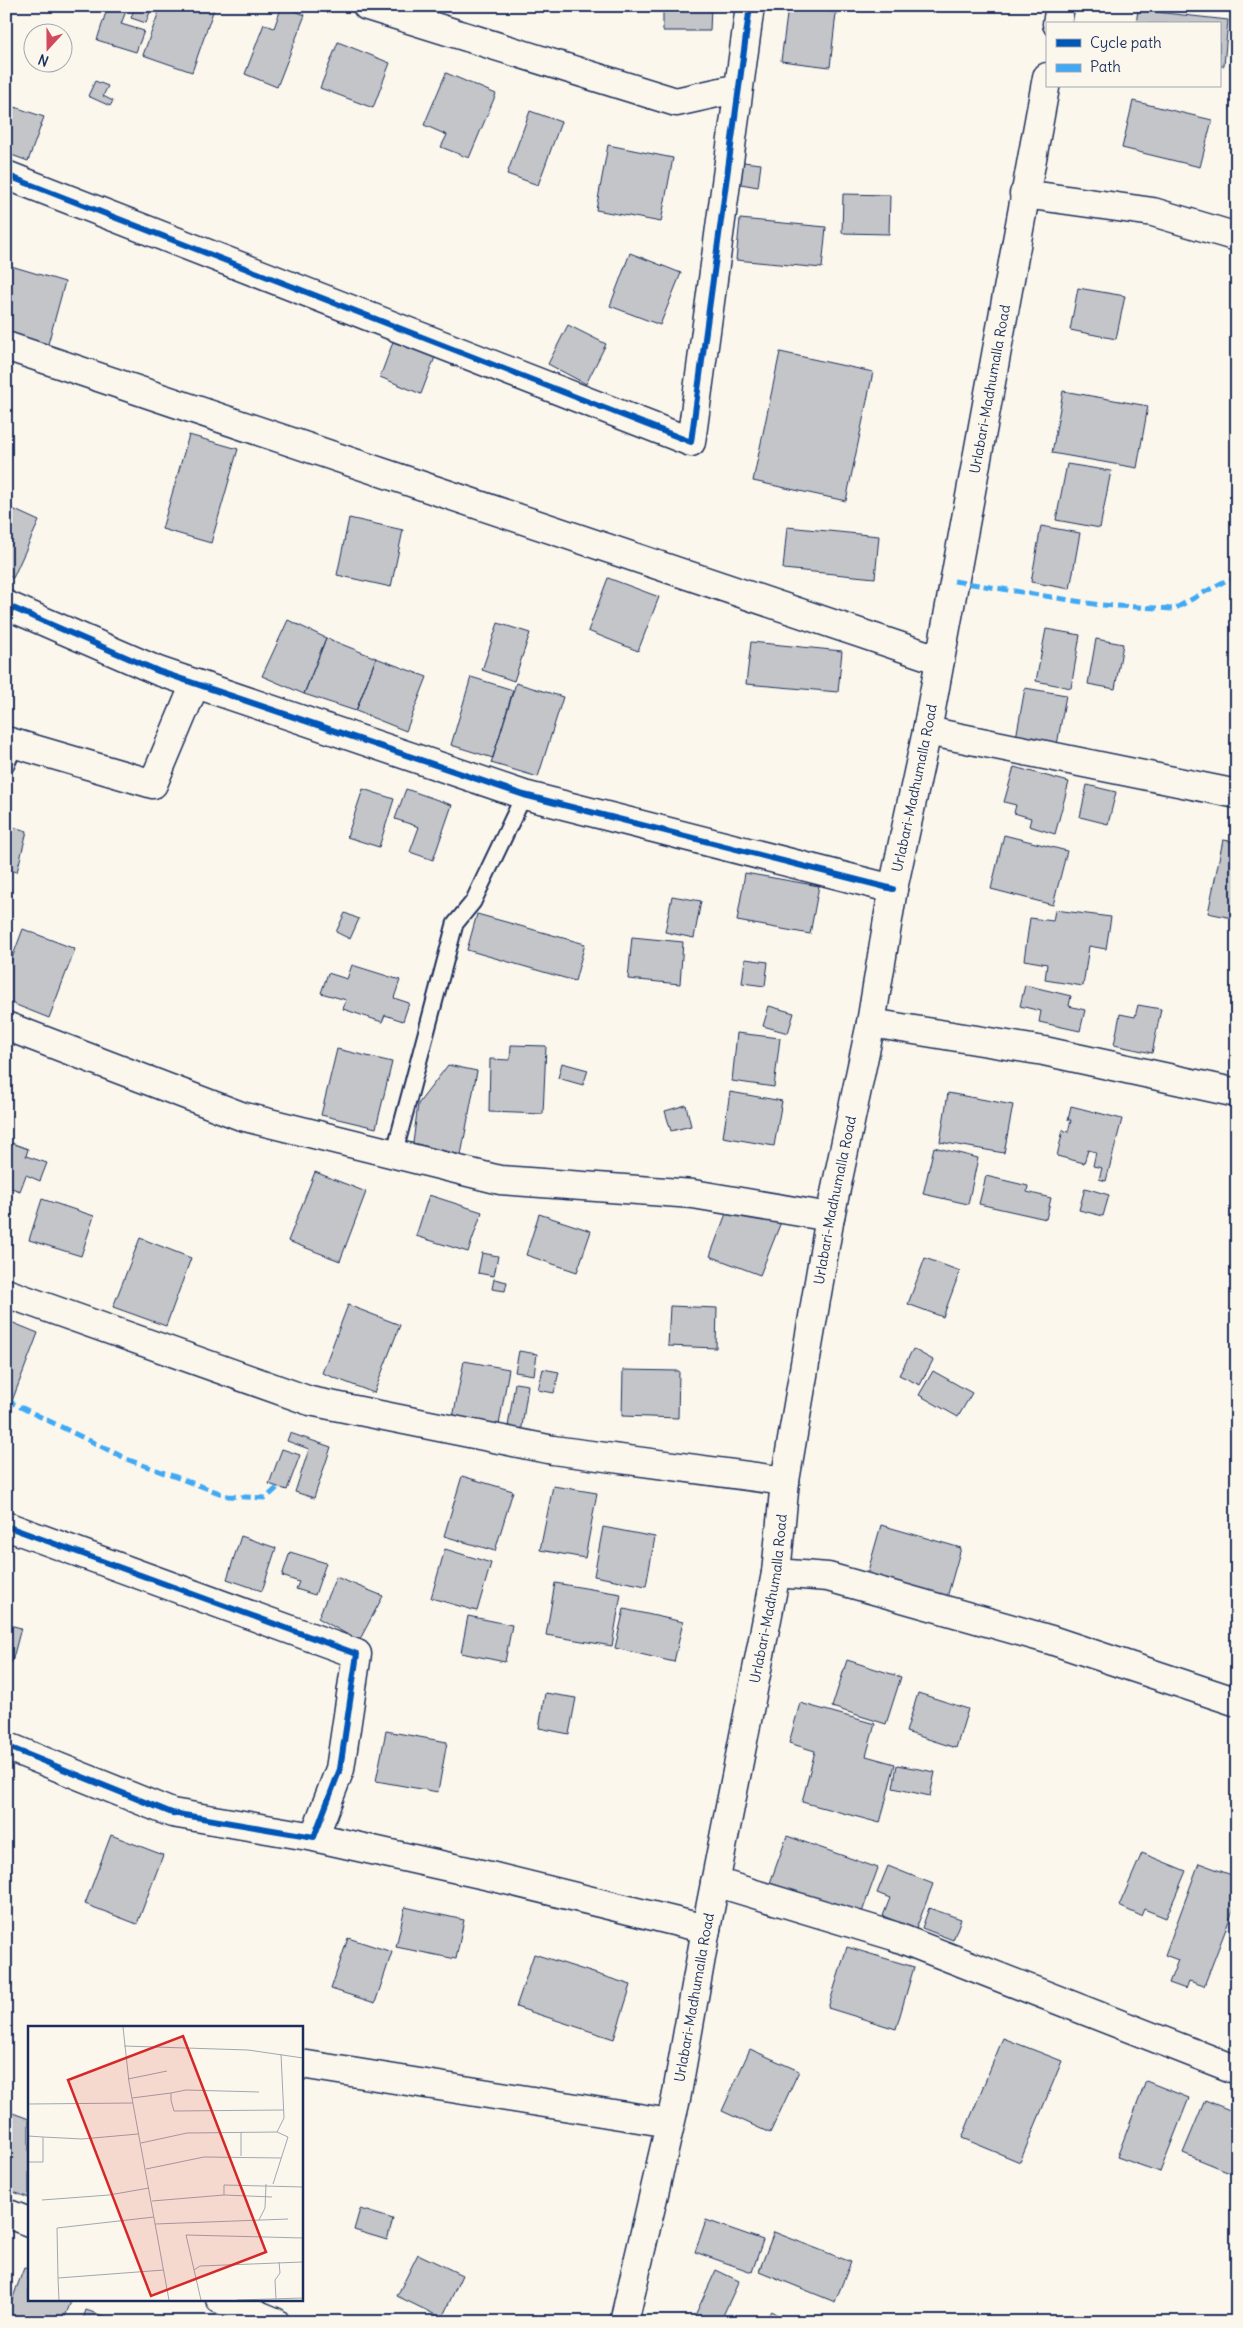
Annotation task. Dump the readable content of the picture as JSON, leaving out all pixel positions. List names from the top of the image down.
{
  "streets": {
    "street": ["Urlabari-Madhumalla Road"]
  },
  "legend": ["Cycle path", "Path"],
  "north": "bottom"
}
